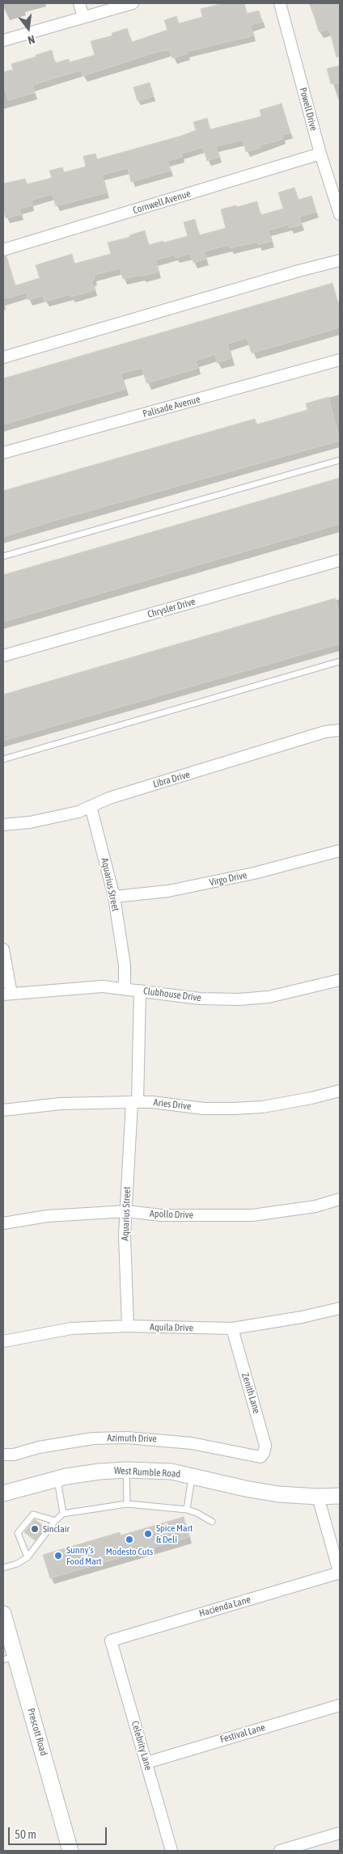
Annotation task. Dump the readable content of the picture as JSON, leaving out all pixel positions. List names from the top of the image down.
{
  "streets": {
    "street": [
      "Powell Drive",
      "Cornwell Avenue",
      "Palisade Avenue",
      "Chrysler Drive",
      "Libra Drive",
      "Virgo Drive",
      "Aquarius Street",
      "Clubhouse Drive",
      "Aries Drive",
      "Apollo Drive",
      "Aquila Drive",
      "Zenith Lane",
      "Azimuth Drive",
      "West Rumble Road",
      "Hacienda Lane",
      "Prescott Road",
      "Festival Lane",
      "Celebrity Lane"
    ]
  },
  "crossings": [
    ["Powell Drive", "Cornwell Avenue"],
    ["Libra Drive", "Aquarius Street"],
    ["Virgo Drive", "Aquarius Street"],
    ["Aquarius Street", "Clubhouse Drive"],
    ["Aquarius Street", "Aries Drive"],
    ["Aquarius Street", "Apollo Drive"],
    ["Aquarius Street", "Aquila Drive"],
    ["Aquila Drive", "Zenith Lane"],
    ["Zenith Lane", "Azimuth Drive"],
    ["Hacienda Lane", "Celebrity Lane"],
    ["Festival Lane", "Celebrity Lane"]
  ],
  "places": [
    "Sinclair",
    "Spice Mart & Deli",
    "Modesto Cuts",
    "Sunny's Food Mart"
  ],
  "scale_bar": "50 m",
  "north": "bottom"
}
